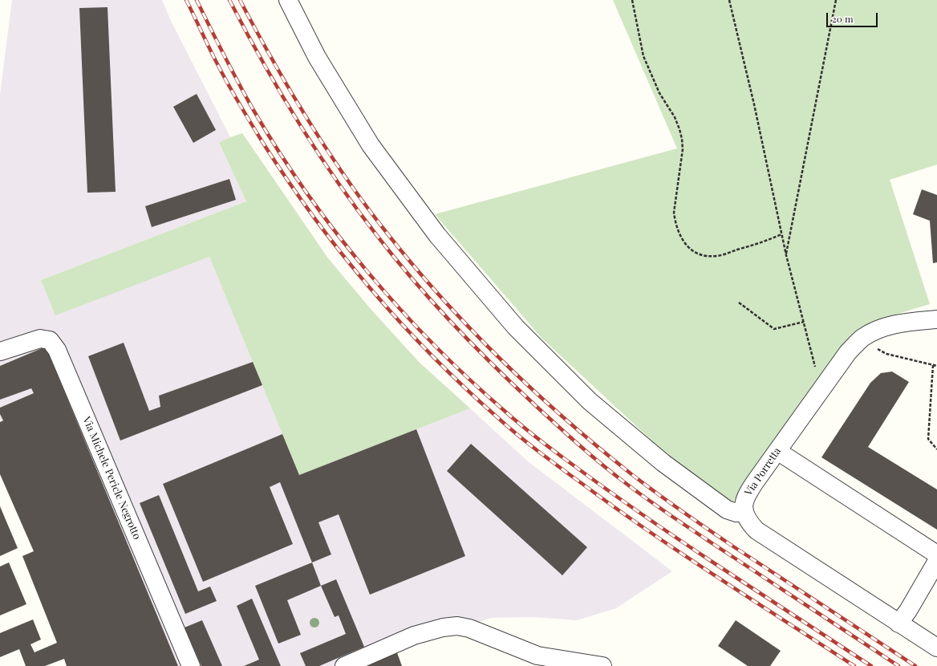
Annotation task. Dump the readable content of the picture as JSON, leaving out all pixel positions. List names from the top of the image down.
{
  "streets": {
    "street": ["Via Porretta", "Via Michele Pericle Negrotto"]
  },
  "scale_bar": "20 m"
}
